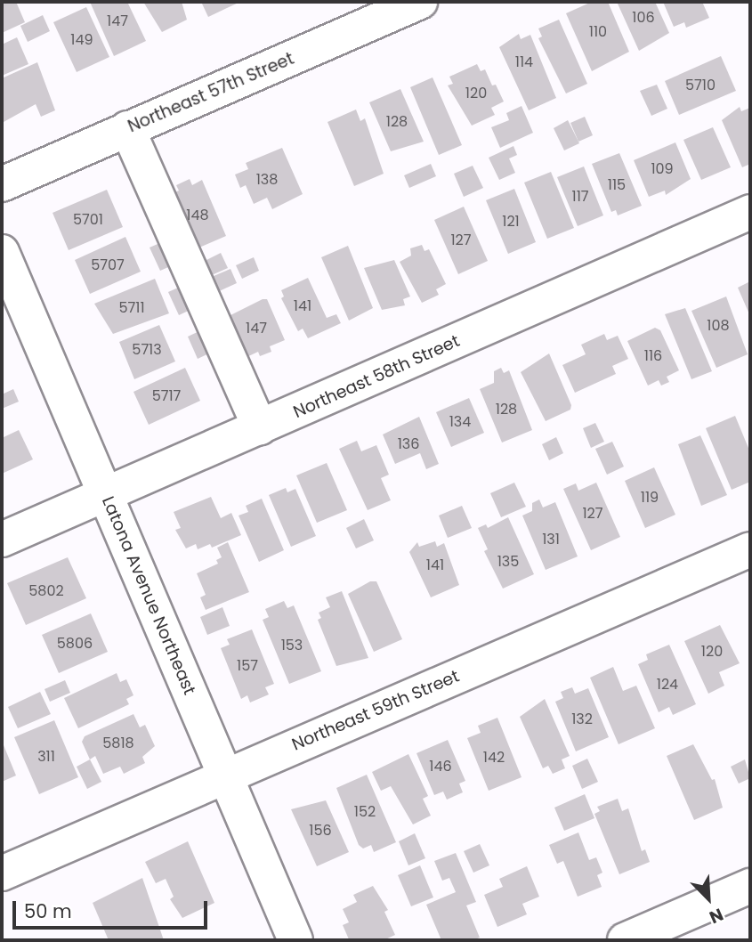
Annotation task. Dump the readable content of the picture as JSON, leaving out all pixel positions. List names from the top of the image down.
{
  "streets": {
    "street": [
      "Northeast 57th Street",
      "Northeast 58th Street",
      "Latona Avenue Northeast",
      "Northeast 59th Street"
    ]
  },
  "crossings": [
    ["Northeast 58th Street", "Latona Avenue Northeast"],
    ["Latona Avenue Northeast", "Northeast 59th Street"]
  ],
  "house_numbers": [
    "106",
    "147",
    "110",
    "149",
    "114",
    "5710",
    "120",
    "128",
    "109",
    "138",
    "115",
    "117",
    "148",
    "5701",
    "121",
    "127",
    "5707",
    "141",
    "5711",
    "108",
    "147",
    "5713",
    "116",
    "5717",
    "128",
    "134",
    "136",
    "119",
    "127",
    "131",
    "135",
    "141",
    "5802",
    "5806",
    "153",
    "120",
    "157",
    "124",
    "132",
    "5818",
    "311",
    "142",
    "146",
    "152",
    "156"
  ],
  "scale_bar": "50 m",
  "north": "bottom right"
}
